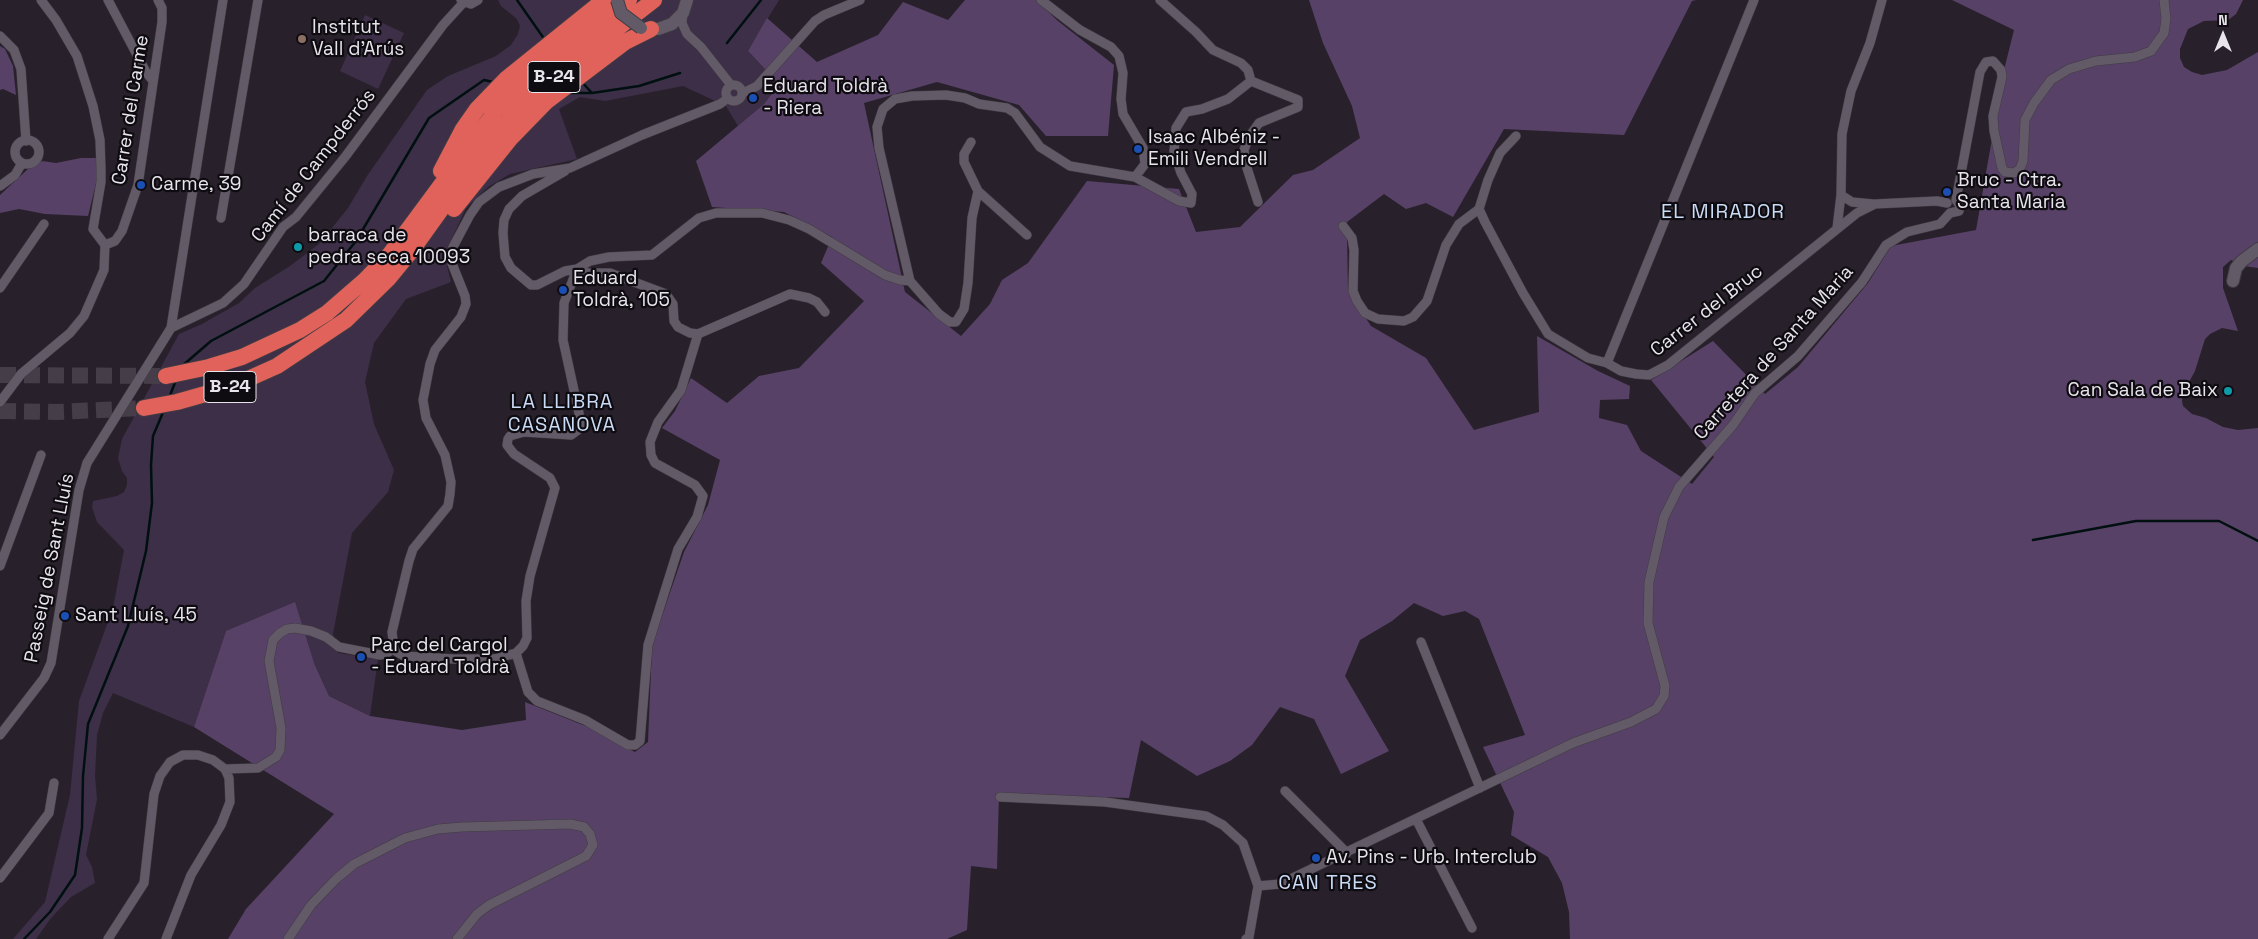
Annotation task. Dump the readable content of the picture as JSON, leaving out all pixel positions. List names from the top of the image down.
{
  "streets": {
    "highway": ["B-24"],
    "street": [
      "Carrer del Carme",
      "Camí de Campderrós",
      "Carrer del Bruc",
      "Carretera de Santa Maria",
      "Passeig de Sant Lluís"
    ]
  },
  "crossings": [
    ["Camí de Campderrós", "Passeig de Sant Lluís"],
    ["Carrer del Bruc", "Carretera de Santa Maria"]
  ],
  "districts": ["EL MIRADOR", "LA LLIBRA CASANOVA", "CAN TRES"],
  "places": [
    "Institut Vall d'Arús",
    "Eduard Toldrà - Riera",
    "Isaac Albéniz - Emili Vendrell",
    "Carme, 39",
    "Bruc - Ctra. Santa Maria",
    "barraca de pedra seca 10093",
    "Eduard Toldrà, 105",
    "Can Sala de Baix",
    "Sant Lluís, 45",
    "Parc del Cargol - Eduard Toldrà",
    "Av. Pins - Urb. Interclub"
  ],
  "north": "top"
}
